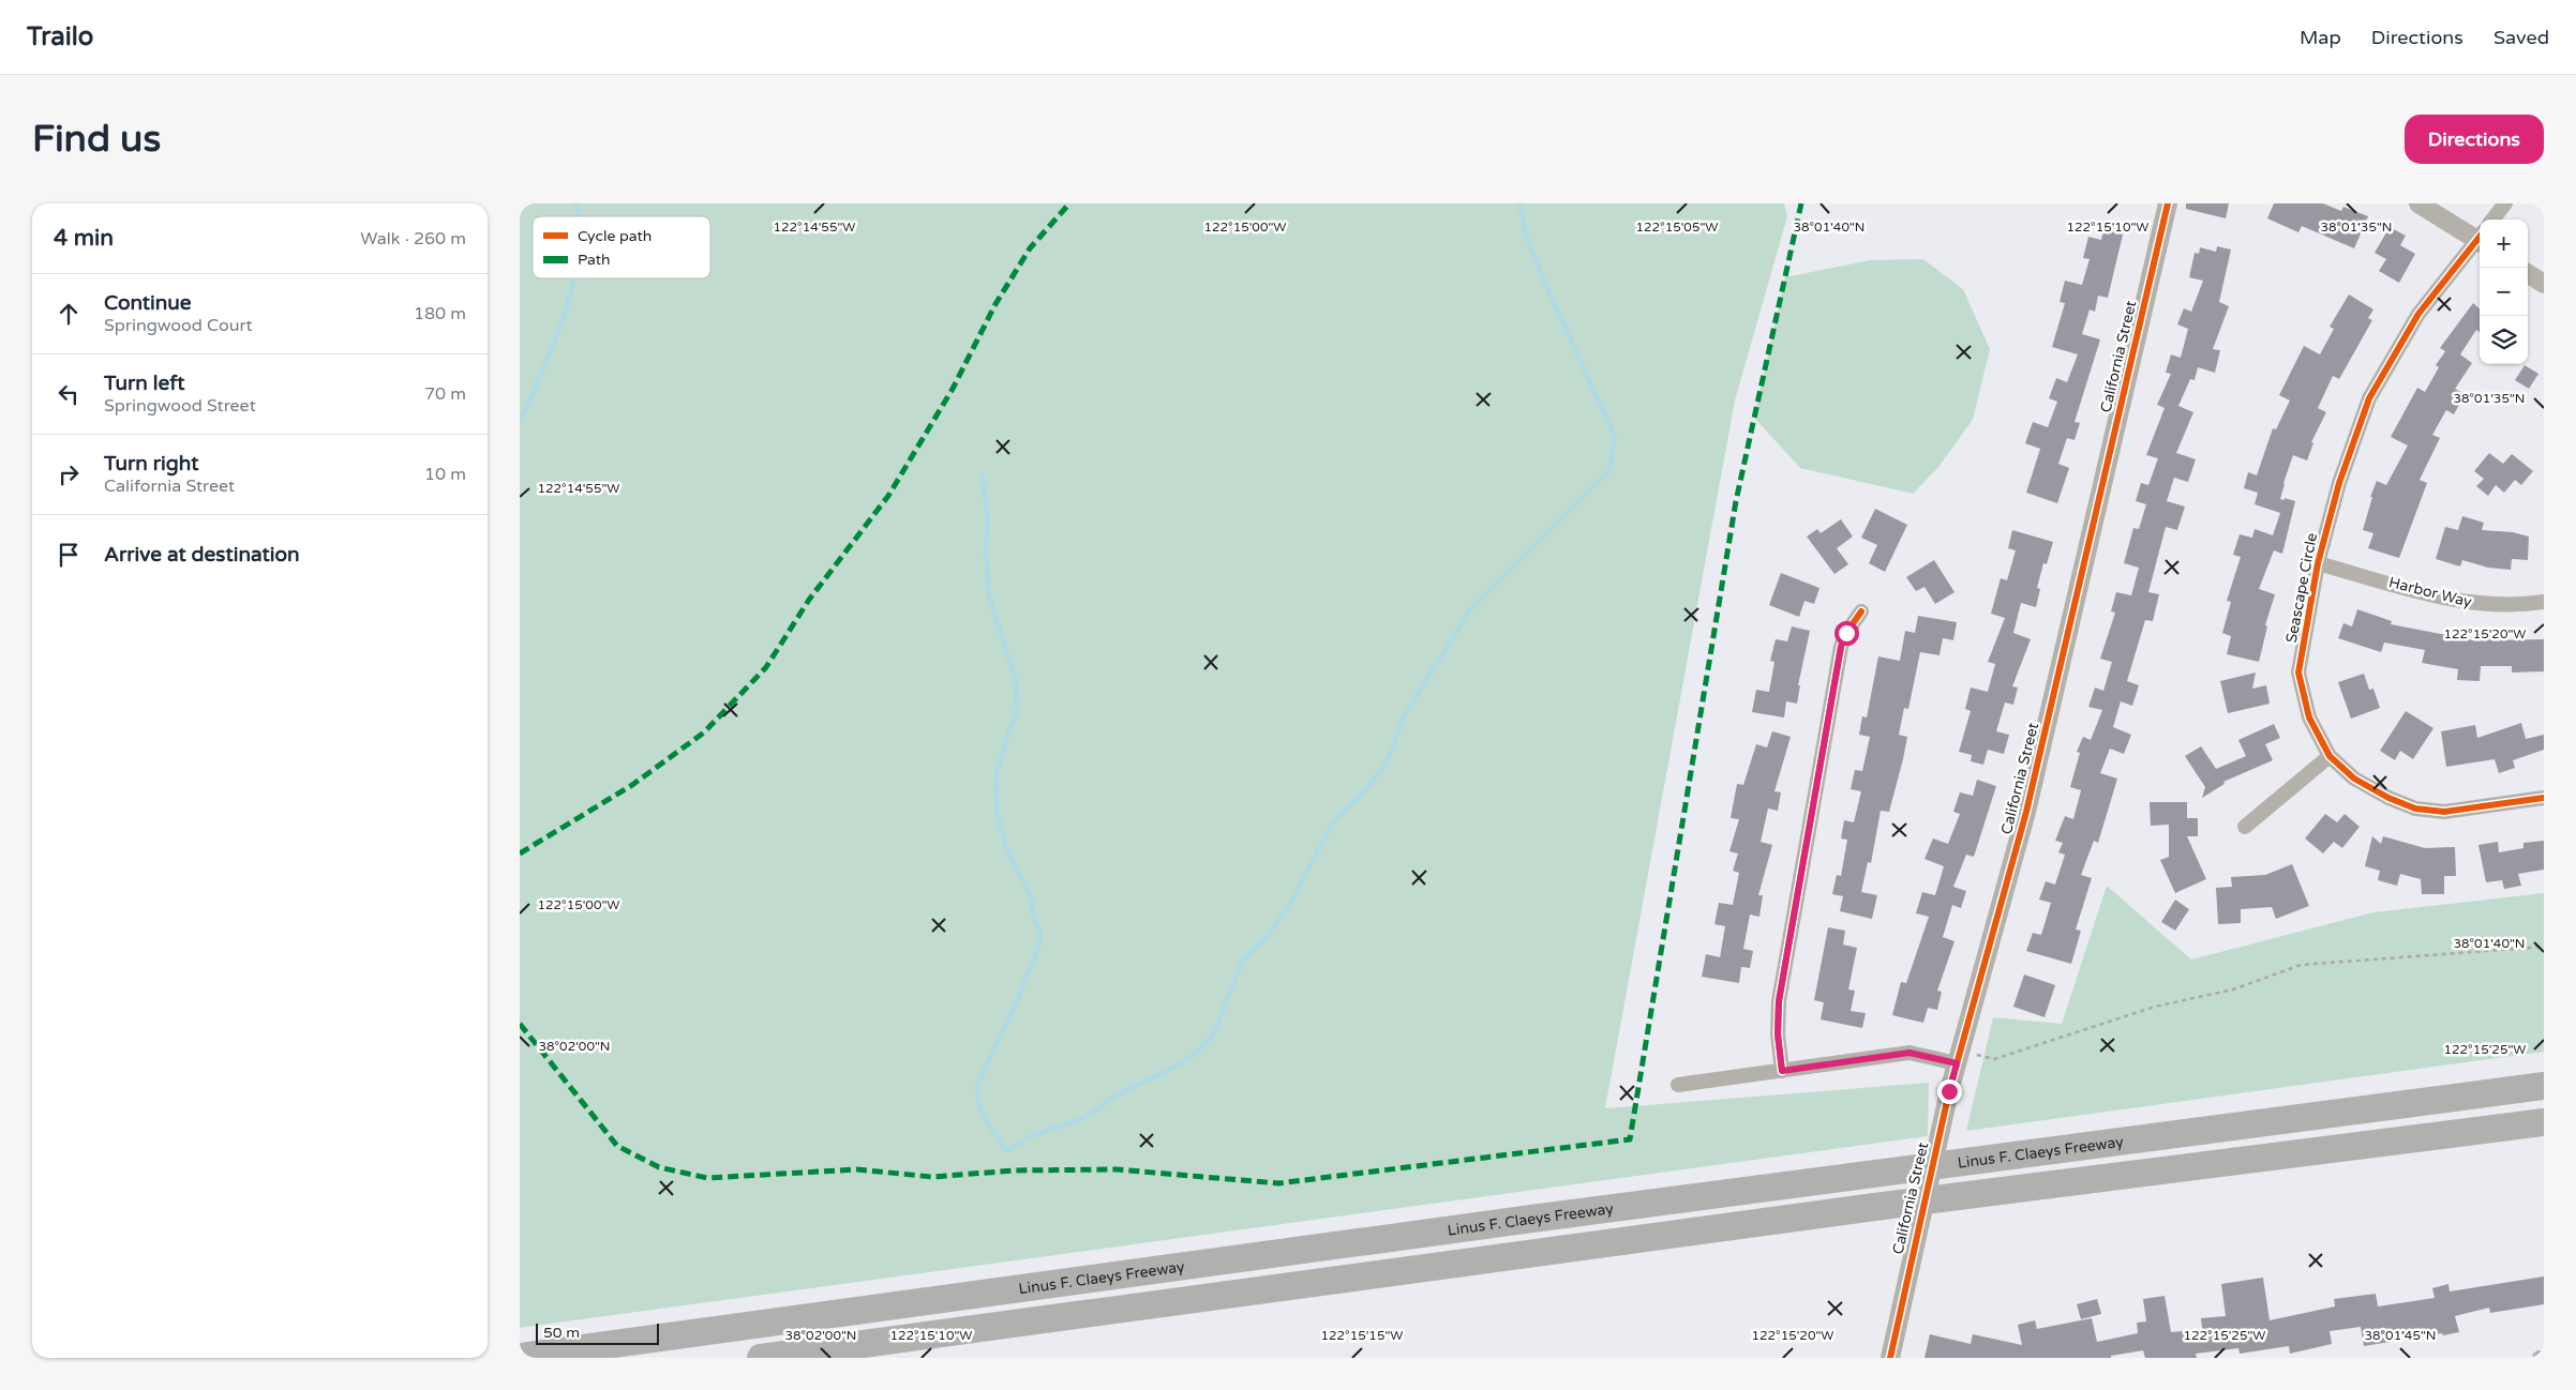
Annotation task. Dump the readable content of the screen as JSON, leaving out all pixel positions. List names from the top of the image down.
{
  "streets": {
    "highway": ["Linus F. Claeys Freeway"],
    "street": ["California Street", "Seascape Circle", "Harbor Way"]
  },
  "crossings": [
    ["Seascape Circle", "Harbor Way"]
  ],
  "legend": ["Cycle path", "Path"],
  "scale_bar": "50 m",
  "page": {
    "header": "Trailo",
    "nav": ["Map", "Directions", "Saved"],
    "buttons": "Directions",
    "title": "Find us",
    "heading": ["4 min", "Walk · 260 m"],
    "map_buttons": ["+", "−"],
    "list": [
      ["Continue", "Springwood Court", "180 m"],
      ["Turn left", "Springwood Street", "70 m"],
      ["Turn right", "California Street", "10 m"],
      "Arrive at destination"
    ],
    "scale": "50 m"
  },
  "coordinates": [
    "122°14'55\"W",
    "122°15'00\"W",
    "122°15'05\"W",
    "122°15'10\"W",
    "38°01'40\"N",
    "38°01'35\"N",
    "122°15'20\"W",
    "38°02'00\"N",
    "122°15'25\"W",
    "38°01'45\"N",
    "122°15'15\"W"
  ]
}
